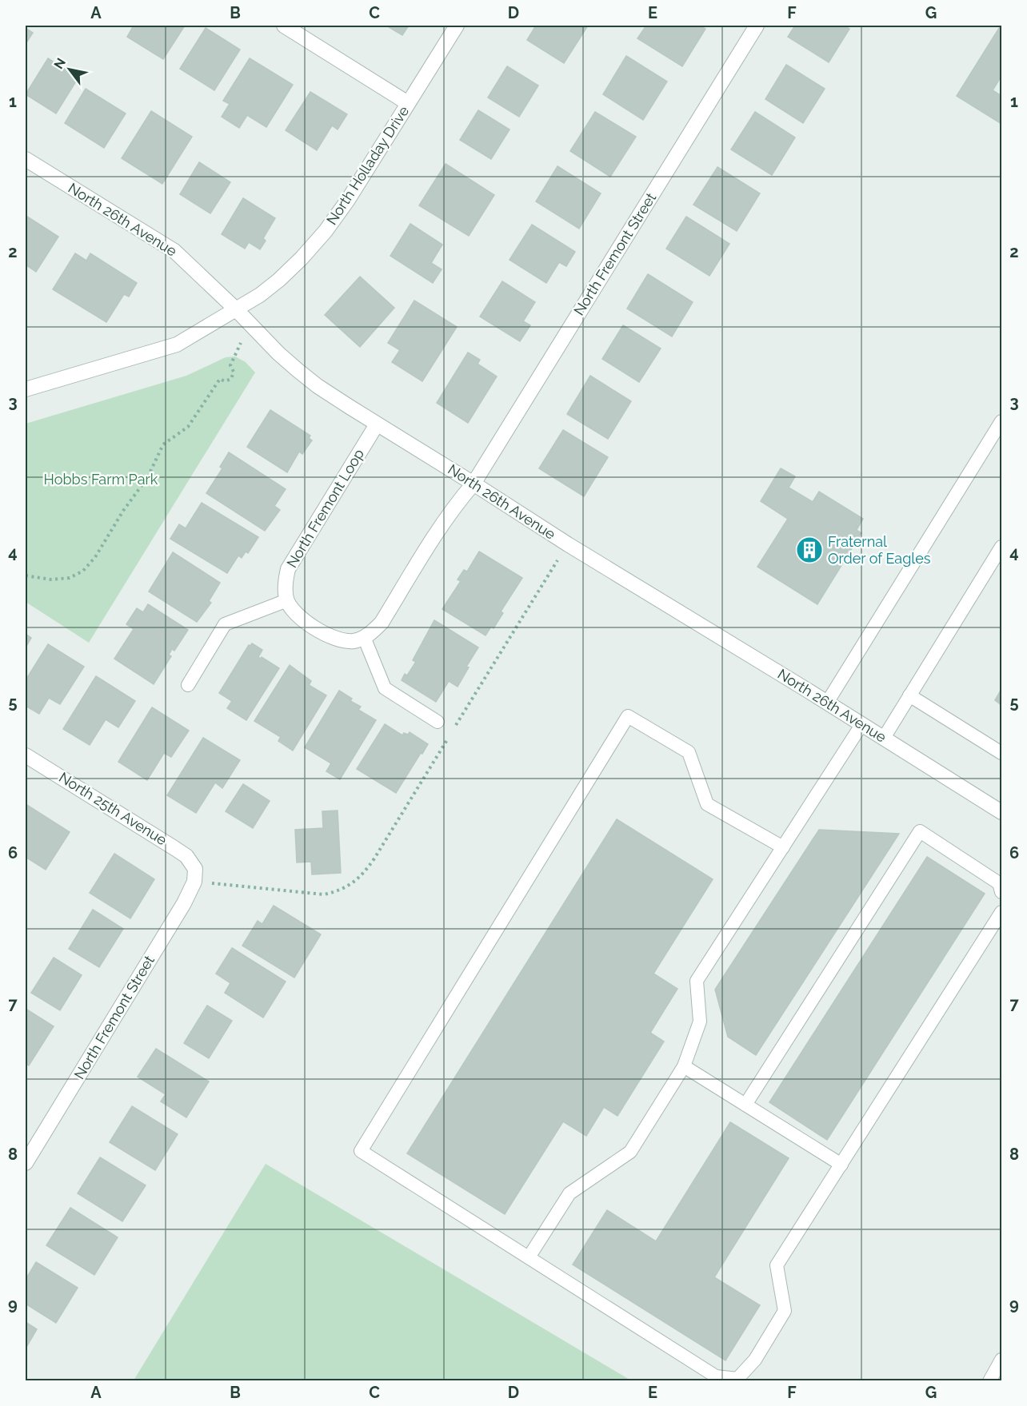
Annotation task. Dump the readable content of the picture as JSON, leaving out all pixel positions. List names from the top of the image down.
{
  "streets": {
    "street": [
      "North Holladay Drive",
      "North 26th Avenue",
      "North Fremont Street",
      "North Fremont Loop",
      "North 25th Avenue"
    ]
  },
  "crossings": [
    ["North Holladay Drive", "North 26th Avenue"],
    ["North 26th Avenue", "North Fremont Street"],
    ["North 26th Avenue", "North Fremont Loop"],
    ["North Fremont Street", "North 25th Avenue"]
  ],
  "parks": ["Hobbs Farm Park"],
  "places": {
    "building": ["Fraternal Order of Eagles"]
  },
  "north": "top left",
  "grid": {
    "columns": [
      "A",
      "B",
      "C",
      "D",
      "E",
      "F",
      "G"
    ],
    "rows": [
      "1",
      "2",
      "3",
      "4",
      "5",
      "6",
      "7",
      "8",
      "9"
    ]
  }
}
